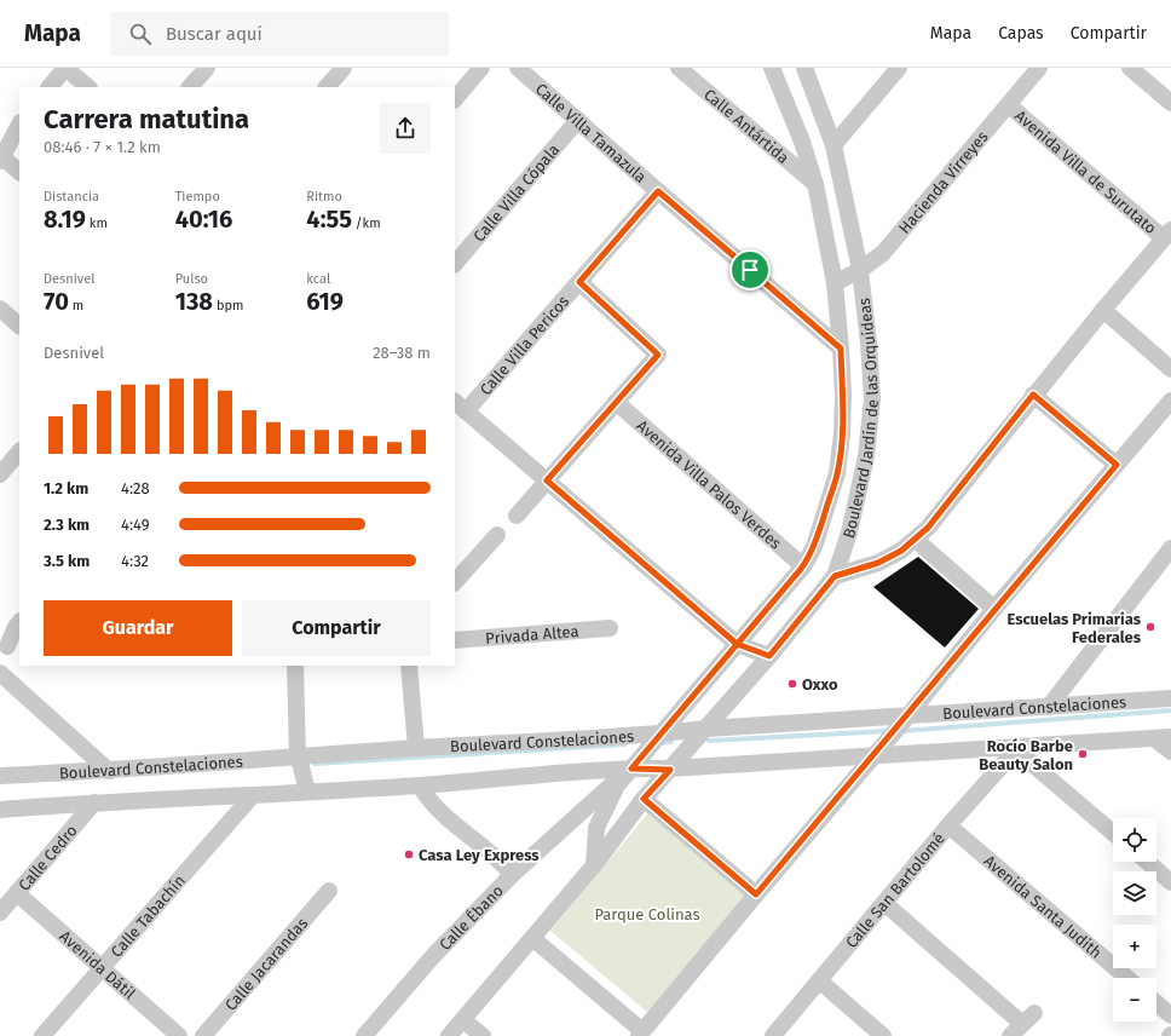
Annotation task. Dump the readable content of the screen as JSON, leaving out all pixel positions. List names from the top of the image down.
{
  "streets": {
    "street": [
      "Calle Antártida",
      "Calle Villa Tamazula",
      "Avenida Villa de Surutato",
      "Hacienda Virreyes",
      "Calle Villa Cópala",
      "Calle Villa Pericos",
      "Boulevard Jardín de las Orquídeas",
      "Avenida Villa Palos Verdes",
      "Privada Altea",
      "Boulevard Constelaciones",
      "Calle Cedro",
      "Calle San Bartolomé",
      "Avenida Santa Judith",
      "Calle Tabachín",
      "Calle Ébano",
      "Calle Jacarandas",
      "Avenida Dátil"
    ]
  },
  "crossings": [
    ["Calle Antártida", "Boulevard Jardín de las Orquídeas"],
    ["Calle Villa Tamazula", "Calle Villa Cópala"],
    ["Calle Villa Tamazula", "Calle Villa Pericos"],
    ["Calle Villa Tamazula", "Boulevard Jardín de las Orquídeas"],
    ["Avenida Villa de Surutato", "Hacienda Virreyes"],
    ["Hacienda Virreyes", "Boulevard Jardín de las Orquídeas"],
    ["Boulevard Jardín de las Orquídeas", "Avenida Villa Palos Verdes"],
    ["Boulevard Jardín de las Orquídeas", "Boulevard Constelaciones"],
    ["Boulevard Jardín de las Orquídeas", "Calle Ébano"],
    ["Boulevard Constelaciones", "Calle Cedro"],
    ["Boulevard Constelaciones", "Calle San Bartolomé"],
    ["Boulevard Constelaciones", "Calle Tabachín"],
    ["Boulevard Constelaciones", "Calle Ébano"],
    ["Calle Cedro", "Avenida Dátil"],
    ["Calle San Bartolomé", "Avenida Santa Judith"],
    ["Calle Tabachín", "Avenida Dátil"]
  ],
  "parks": ["Parque Colinas"],
  "places": [
    "Escuelas Primarias Federales",
    "Oxxo",
    "Rocío Barbe Beauty Salon",
    "Casa Ley Express"
  ],
  "page": {
    "header": "Mapa",
    "search": "Buscar aquí",
    "nav": ["Mapa", "Capas", "Compartir"],
    "heading": ["Carrera matutina", "08:46 · 7 × 1.2 km"],
    "stats": [
      ["Distancia", "8.19 km"],
      ["Tiempo", "40:16"],
      ["Ritmo", "4:55 /km"],
      ["Desnivel", "70 m"],
      ["Pulso", "138 bpm"],
      ["kcal", "619"]
    ],
    "chart": ["Desnivel", "28–38 m"],
    "list": [
      {
        "name": "1.2 km",
        "note": "4:28"
      },
      {
        "name": "2.3 km",
        "note": "4:49"
      },
      {
        "name": "3.5 km",
        "note": "4:32"
      }
    ],
    "buttons": ["Guardar", "Compartir"],
    "map_buttons": ["+", "−"]
  }
}
